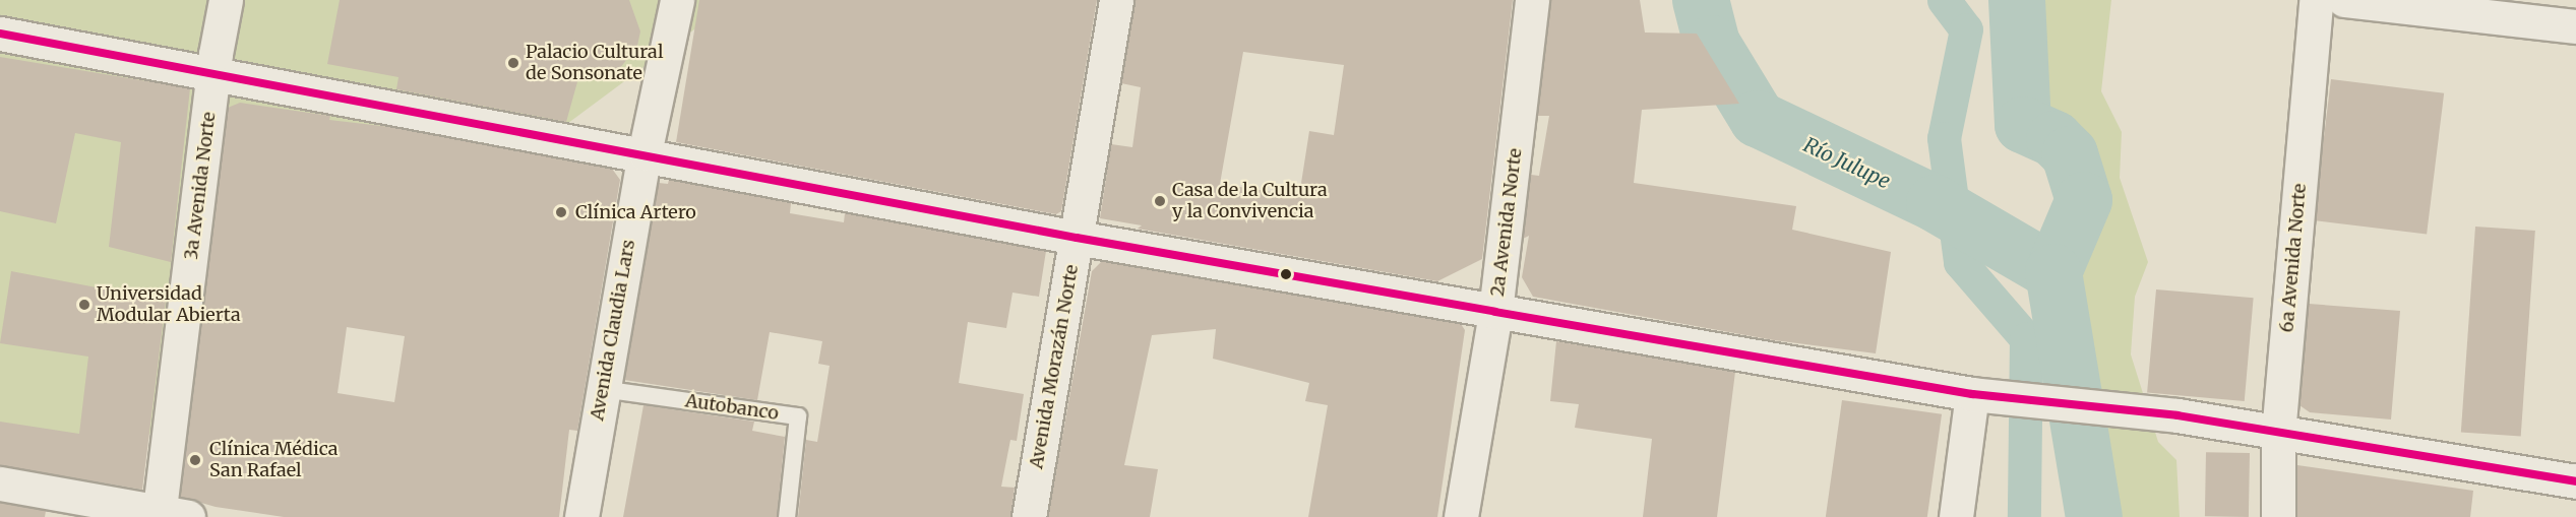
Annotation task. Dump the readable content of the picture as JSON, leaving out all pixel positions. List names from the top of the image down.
{
  "streets": {
    "street": [
      "3a Avenida Norte",
      "2a Avenida Norte",
      "6a Avenida Norte",
      "Avenida Claudia Lars",
      "Avenida Morazán Norte"
    ],
    "lane": ["Autobanco"]
  },
  "crossings": [
    ["Avenida Claudia Lars", "Autobanco"]
  ],
  "water": ["Río Julupe"],
  "places": [
    "Palacio Cultural de Sonsonate",
    "Casa de la Cultura y la Convivencia",
    "Clínica Artero",
    "Universidad Modular Abierta",
    "Clínica Médica San Rafael"
  ]
}
